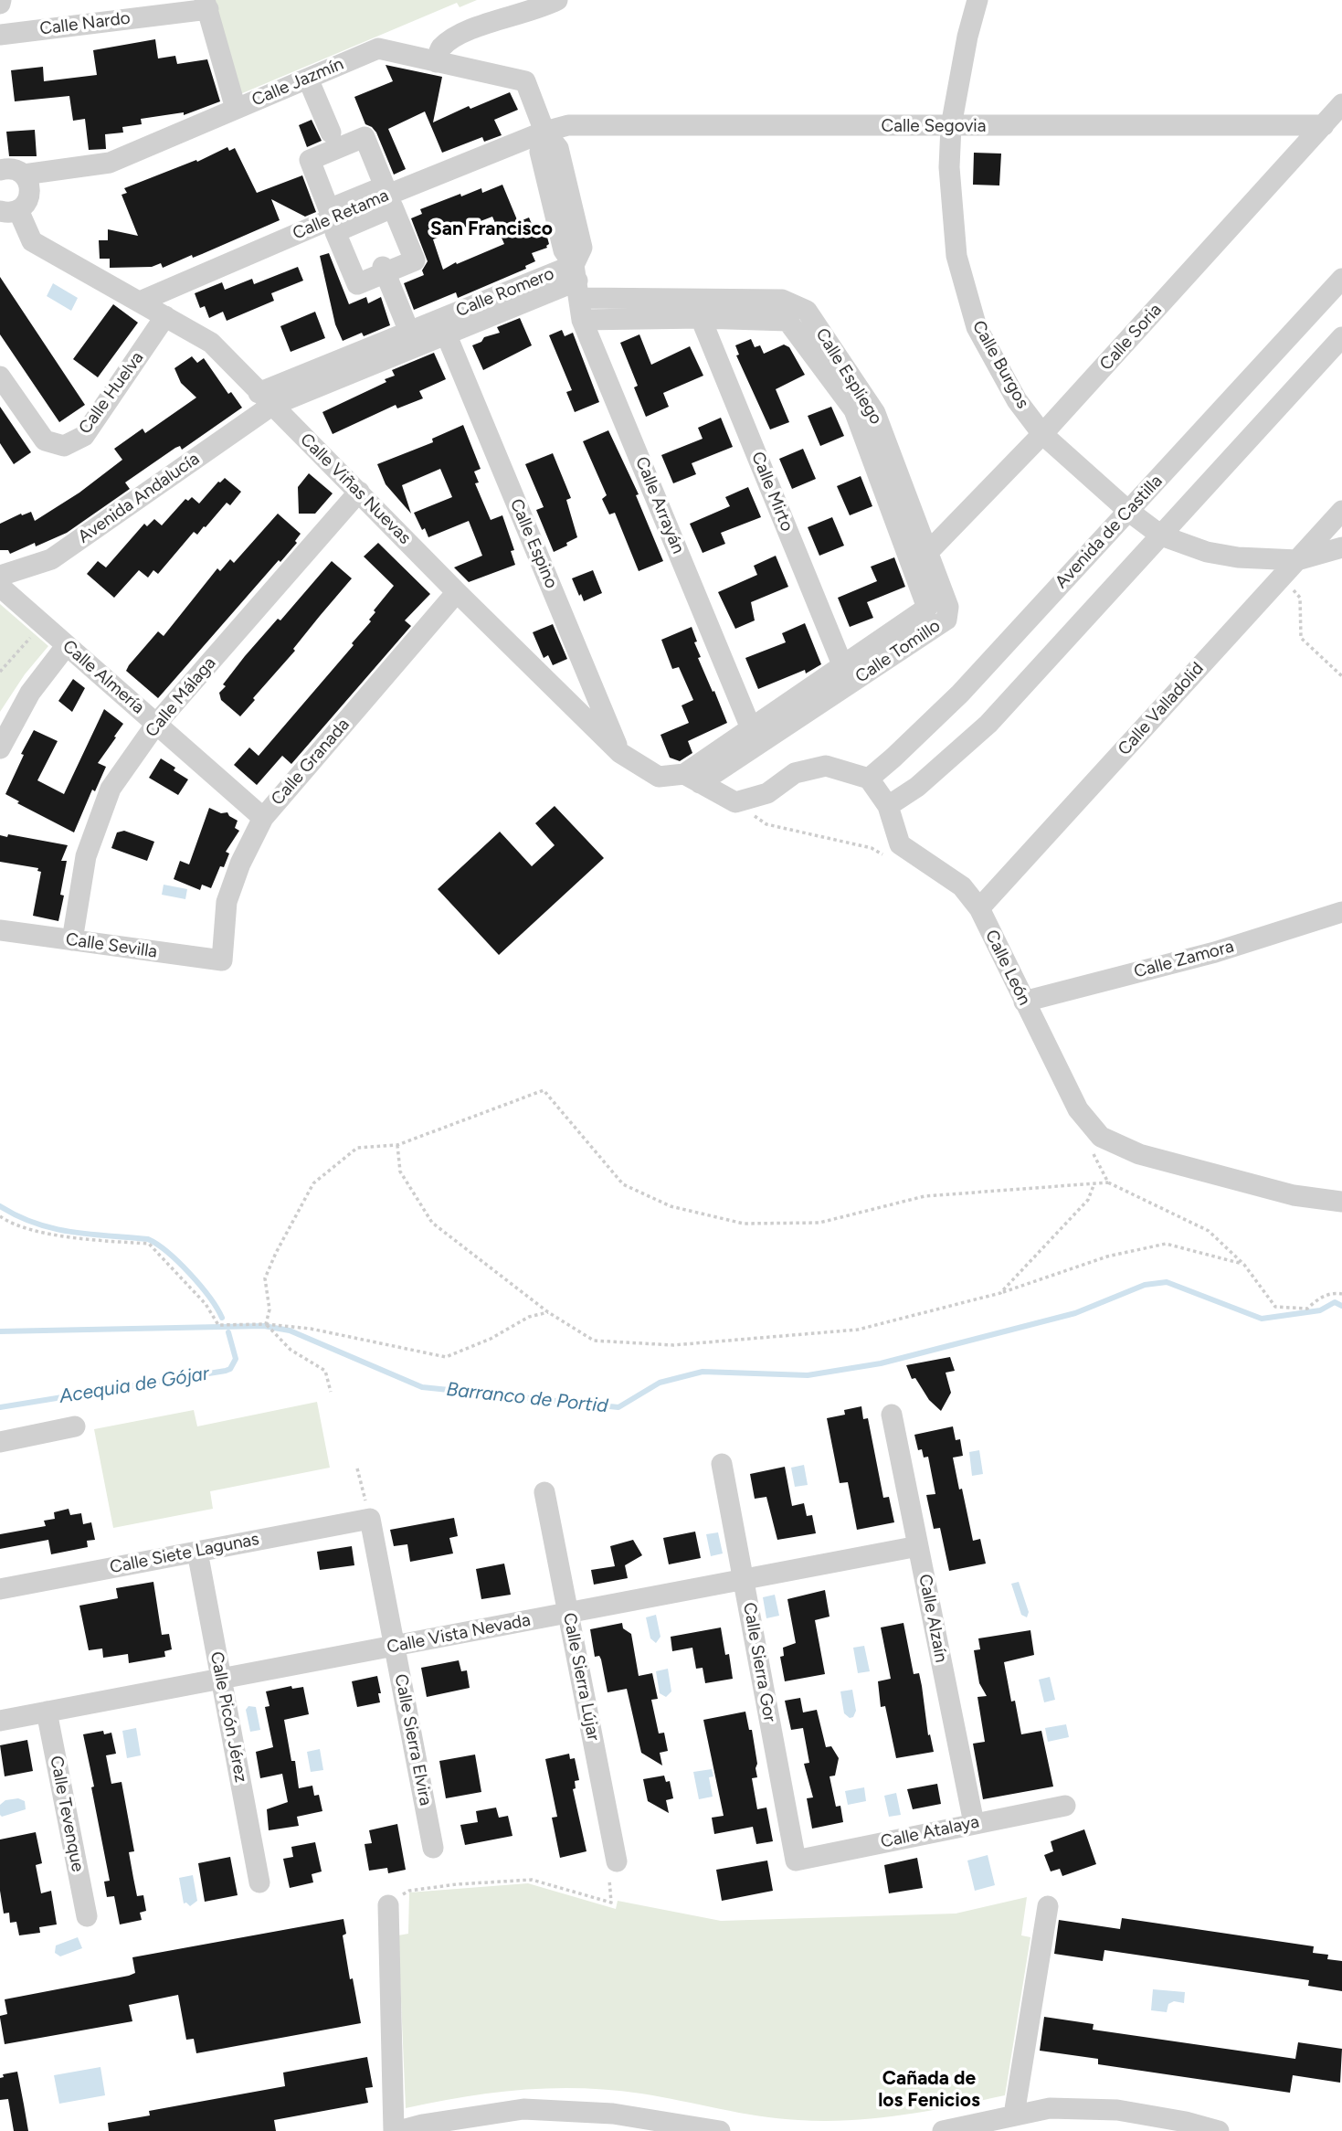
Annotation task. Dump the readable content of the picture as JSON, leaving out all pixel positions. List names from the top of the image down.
{
  "streets": {
    "street": [
      "Calle Nardo",
      "Calle Jazmín",
      "Calle Segovia",
      "Calle Retama",
      "Calle Romero",
      "Calle Soria",
      "Calle Burgos",
      "Calle Espliego",
      "Calle Huelva",
      "Calle Viñas Nuevas",
      "Calle Mirto",
      "Avenida Andalucía",
      "Calle Arrayán",
      "Avenida de Castilla",
      "Calle Espino",
      "Calle Tomillo",
      "Calle Almería",
      "Calle Málaga",
      "Calle Valladolid",
      "Calle Granada",
      "Calle Sevilla",
      "Calle Zamora",
      "Calle León",
      "Calle Siete Lagunas",
      "Calle Alzaín",
      "Calle Vista Nevada",
      "Calle Sierra Gor",
      "Calle Sierra Lújar",
      "Calle Picón Jérez",
      "Calle Sierra Elvira",
      "Calle Tevenque",
      "Calle Atalaya"
    ]
  },
  "crossings": [
    ["Calle Jazmín", "Calle Segovia"],
    ["Calle Jazmín", "Calle Retama"],
    ["Calle Jazmín", "Calle Romero"],
    ["Calle Jazmín", "Calle Espliego"],
    ["Calle Jazmín", "Calle Arrayán"],
    ["Calle Segovia", "Calle Retama"],
    ["Calle Segovia", "Calle Soria"],
    ["Calle Segovia", "Calle Burgos"],
    ["Calle Retama", "Calle Viñas Nuevas"],
    ["Calle Romero", "Calle Espliego"],
    ["Calle Romero", "Calle Viñas Nuevas"],
    ["Calle Romero", "Avenida Andalucía"],
    ["Calle Romero", "Calle Arrayán"],
    ["Calle Romero", "Calle Espino"],
    ["Calle Soria", "Calle Burgos"],
    ["Calle Soria", "Calle Espliego"],
    ["Calle Burgos", "Avenida de Castilla"],
    ["Calle Burgos", "Calle Valladolid"],
    ["Calle Espliego", "Calle Mirto"],
    ["Calle Espliego", "Calle Arrayán"],
    ["Calle Espliego", "Calle Tomillo"],
    ["Calle Huelva", "Calle Viñas Nuevas"],
    ["Calle Viñas Nuevas", "Avenida Andalucía"],
    ["Calle Viñas Nuevas", "Calle Espino"],
    ["Calle Viñas Nuevas", "Calle Tomillo"],
    ["Calle Viñas Nuevas", "Calle Málaga"],
    ["Calle Viñas Nuevas", "Calle Granada"],
    ["Calle Mirto", "Calle Tomillo"],
    ["Calle Arrayán", "Calle Tomillo"],
    ["Avenida de Castilla", "Calle León"],
    ["Calle Almería", "Calle Málaga"],
    ["Calle Almería", "Calle Granada"],
    ["Calle Málaga", "Calle Sevilla"],
    ["Calle Valladolid", "Calle León"],
    ["Calle Granada", "Calle Sevilla"],
    ["Calle Zamora", "Calle León"],
    ["Calle Siete Lagunas", "Calle Picón Jérez"],
    ["Calle Siete Lagunas", "Calle Sierra Elvira"],
    ["Calle Alzaín", "Calle Vista Nevada"],
    ["Calle Alzaín", "Calle Atalaya"],
    ["Calle Vista Nevada", "Calle Sierra Gor"],
    ["Calle Vista Nevada", "Calle Sierra Lújar"],
    ["Calle Vista Nevada", "Calle Picón Jérez"],
    ["Calle Vista Nevada", "Calle Sierra Elvira"],
    ["Calle Vista Nevada", "Calle Tevenque"],
    ["Calle Sierra Gor", "Calle Atalaya"]
  ],
  "districts": ["San Francisco", "Cañada de los Fenicios"],
  "water": ["Acequia de Gójar", "Barranco de Portid"]
}
